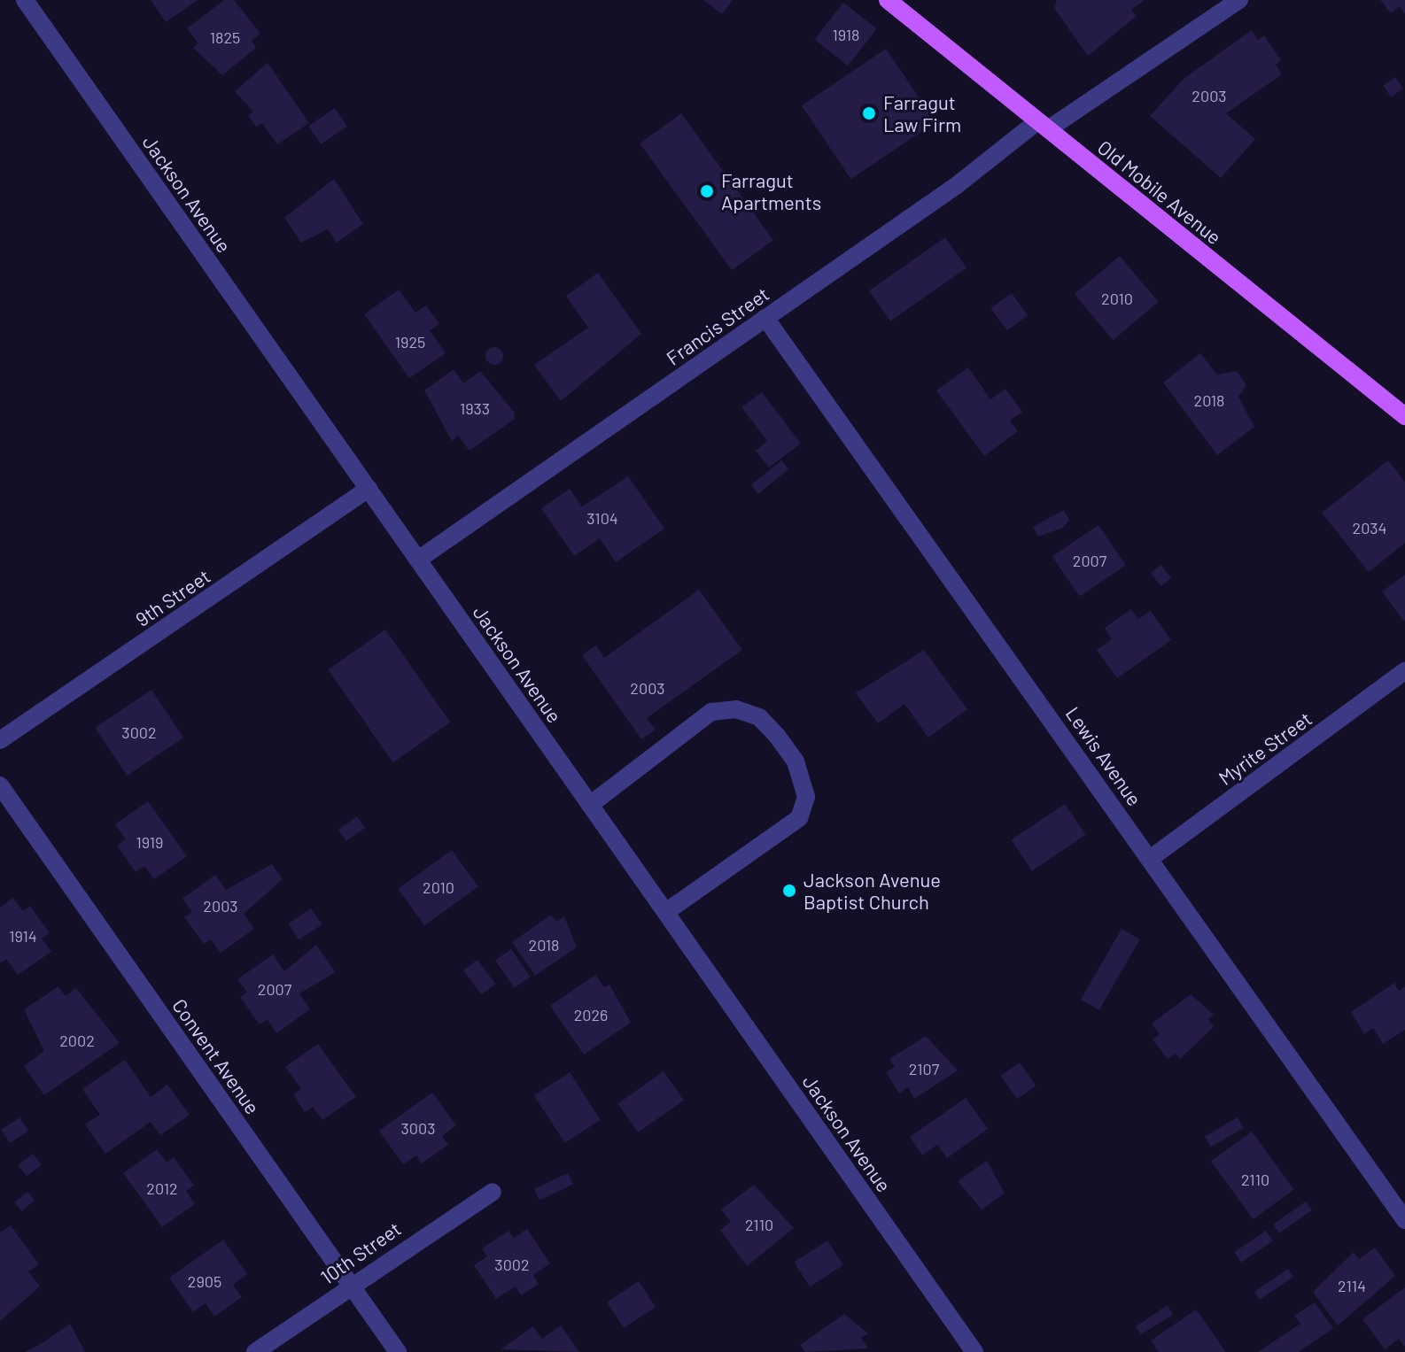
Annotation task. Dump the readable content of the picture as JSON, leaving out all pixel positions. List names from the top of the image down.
{
  "streets": {
    "main road": ["Old Mobile Avenue"],
    "street": [
      "Jackson Avenue",
      "Francis Street",
      "9th Street",
      "Myrite Street",
      "Lewis Avenue",
      "Convent Avenue",
      "10th Street"
    ]
  },
  "crossings": [
    ["Old Mobile Avenue", "Francis Street"],
    ["Jackson Avenue", "Francis Street"],
    ["Jackson Avenue", "9th Street"],
    ["Francis Street", "Lewis Avenue"],
    ["Myrite Street", "Lewis Avenue"],
    ["Convent Avenue", "10th Street"]
  ],
  "places": ["Farragut Law Firm", "Farragut Apartments", "Jackson Avenue Baptist Church"],
  "house_numbers": [
    "1918",
    "1825",
    "2003",
    "2010",
    "1925",
    "2018",
    "1933",
    "3104",
    "2034",
    "2007",
    "2003",
    "3002",
    "1919",
    "2010",
    "2003",
    "1914",
    "2018",
    "2007",
    "2026",
    "2002",
    "2107",
    "3003",
    "2110",
    "2012",
    "2110",
    "3002",
    "2905",
    "2114"
  ]
}
